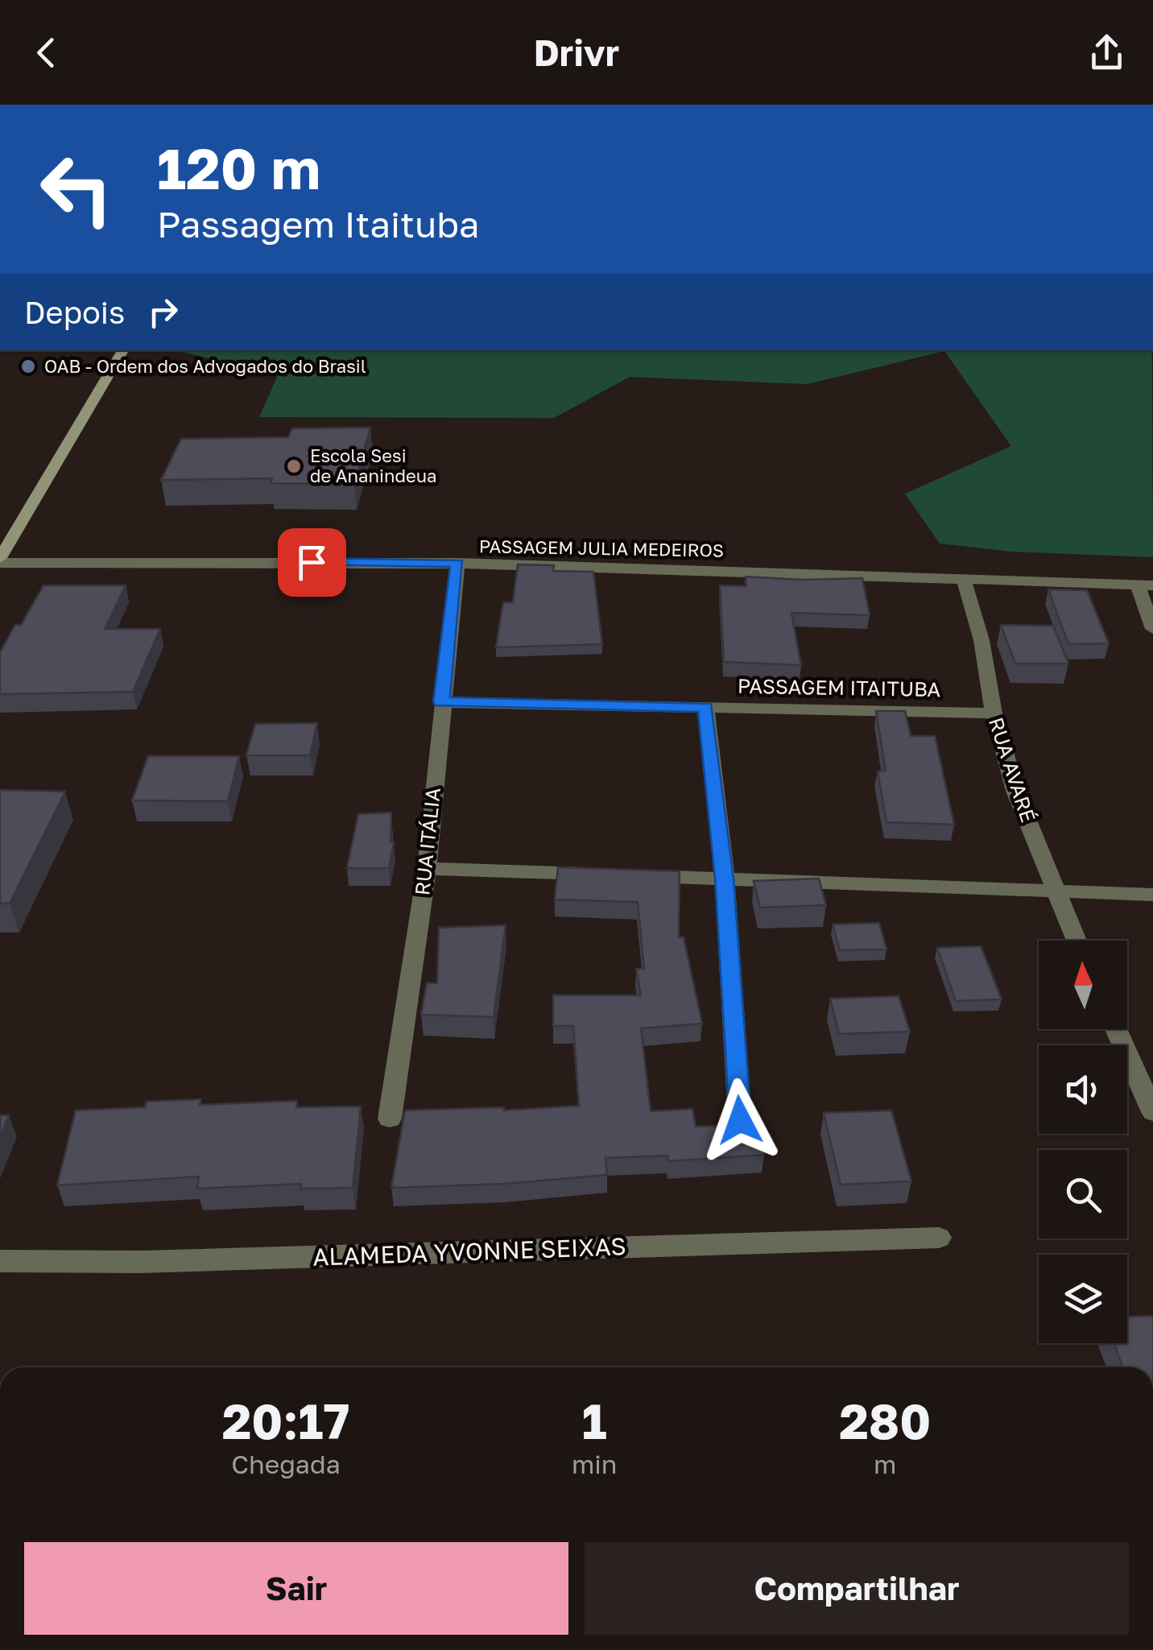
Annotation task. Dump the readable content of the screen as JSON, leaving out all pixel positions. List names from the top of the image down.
{
  "streets": {
    "street": [
      "PASSAGEM JULIA MEDEIROS",
      "PASSAGEM ITAITUBA",
      "RUA AVARÉ",
      "RUA ITÁLIA",
      "ALAMEDA YVONNE SEIXAS"
    ]
  },
  "crossings": [
    ["PASSAGEM JULIA MEDEIROS", "RUA AVARÉ"],
    ["PASSAGEM JULIA MEDEIROS", "RUA ITÁLIA"],
    ["PASSAGEM ITAITUBA", "RUA AVARÉ"],
    ["PASSAGEM ITAITUBA", "RUA ITÁLIA"]
  ],
  "places": ["OAB - Ordem dos Advogados do Brasil", "Escola Sesi de Ananindeua"],
  "north": "top",
  "page": {
    "header": "Drivr",
    "turn": ["120 m", "Passagem Itaituba"],
    "then": "Depois",
    "eta": [
      "20:17",
      "Chegada",
      "1",
      "min",
      "280",
      "m"
    ],
    "buttons": ["Sair", "Compartilhar"]
  }
}
